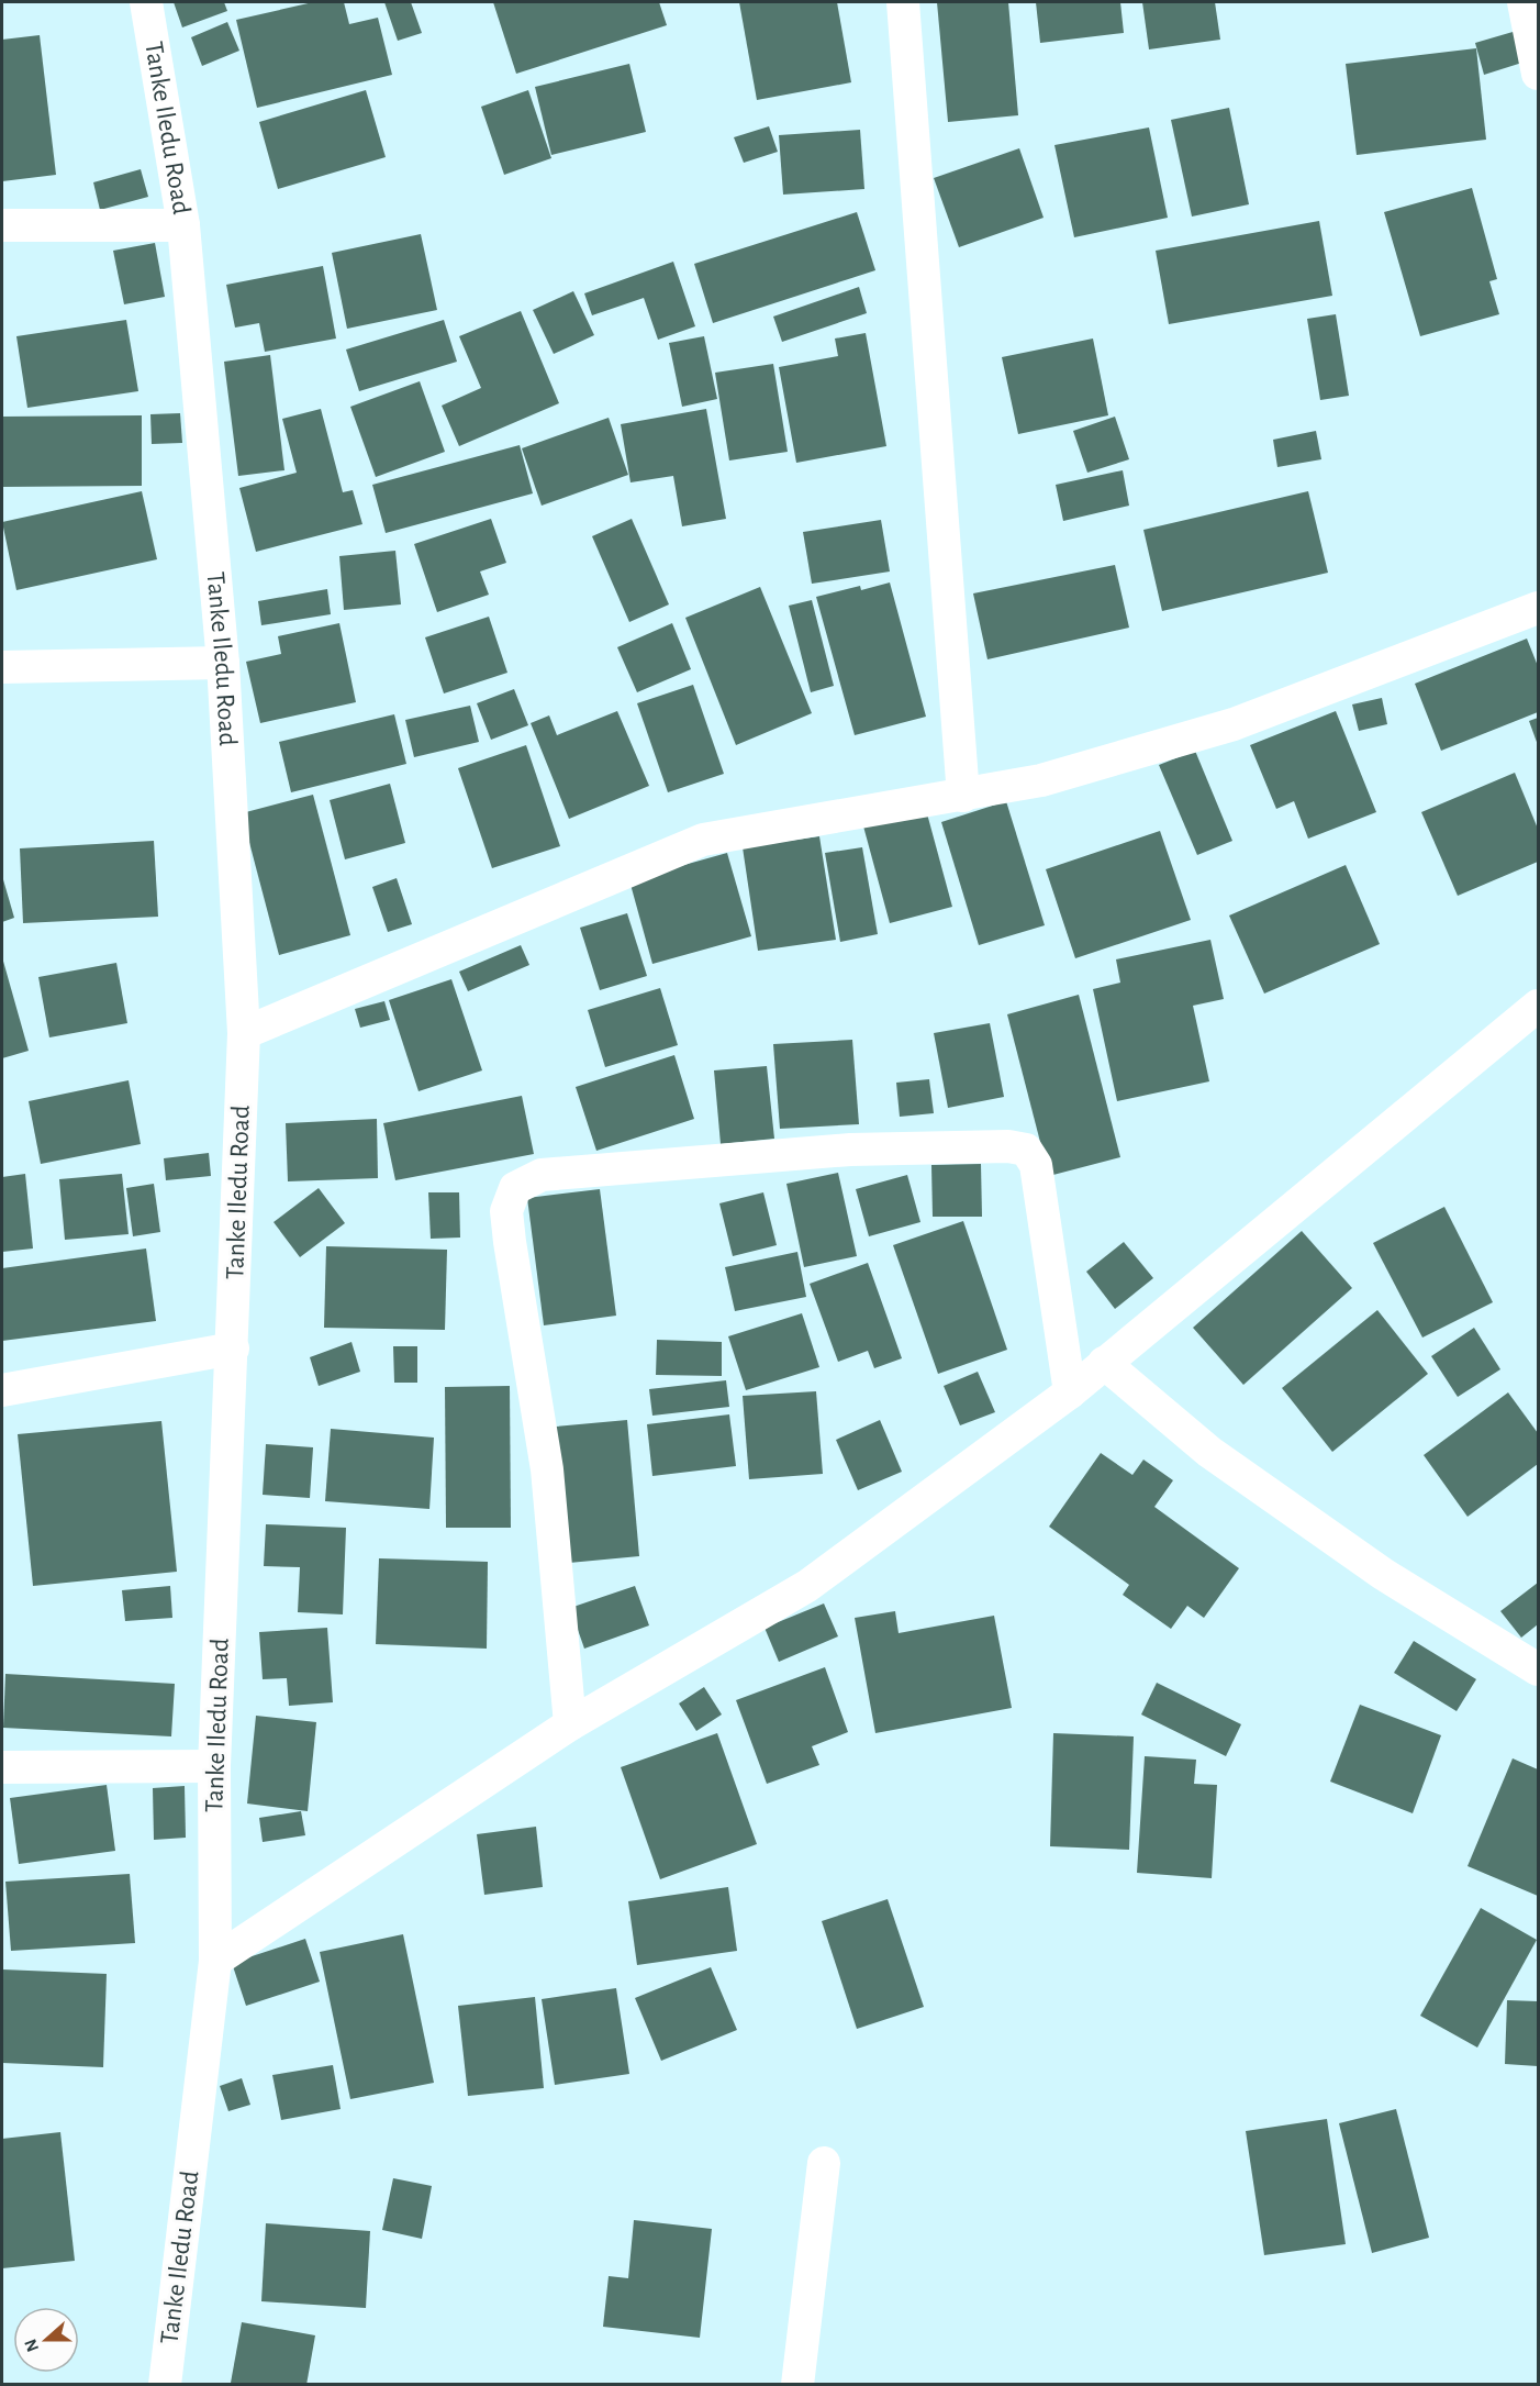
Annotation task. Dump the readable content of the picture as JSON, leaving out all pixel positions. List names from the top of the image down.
{
  "streets": {
    "street": ["Tanke Iledu Road"]
  },
  "north": "left"
}
